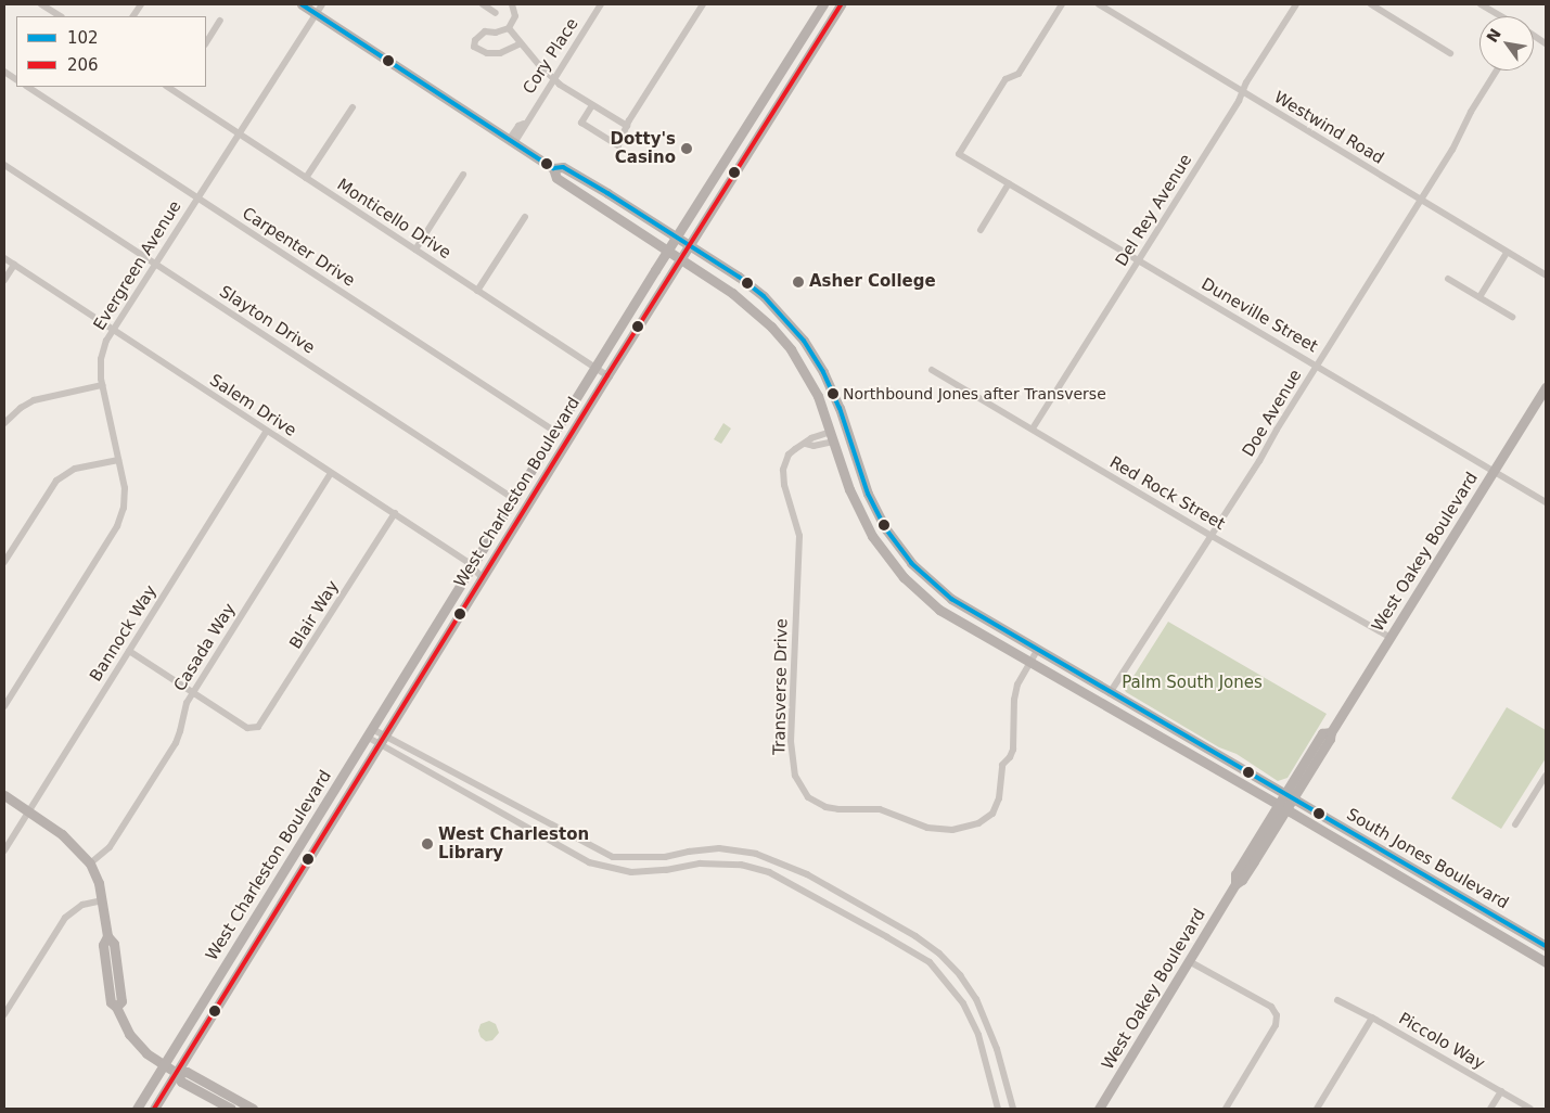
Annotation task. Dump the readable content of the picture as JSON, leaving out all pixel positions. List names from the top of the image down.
{
  "streets": {
    "main road": ["West Charleston Boulevard", "West Oakey Boulevard", "South Jones Boulevard"],
    "street": [
      "Cory Place",
      "Westwind Road",
      "Del Rey Avenue",
      "Monticello Drive",
      "Carpenter Drive",
      "Evergreen Avenue",
      "Duneville Street",
      "Slayton Drive",
      "Salem Drive",
      "Doe Avenue",
      "Red Rock Street",
      "Blair Way",
      "Bannock Way",
      "Casada Way",
      "Transverse Drive",
      "Piccolo Way"
    ]
  },
  "crossings": [
    ["Cory Place", "South Jones Boulevard"],
    ["Westwind Road", "Del Rey Avenue"],
    ["Westwind Road", "Doe Avenue"],
    ["Del Rey Avenue", "Duneville Street"],
    ["Del Rey Avenue", "Red Rock Street"],
    ["Monticello Drive", "Evergreen Avenue"],
    ["Monticello Drive", "West Charleston Boulevard"],
    ["Carpenter Drive", "Evergreen Avenue"],
    ["Carpenter Drive", "West Charleston Boulevard"],
    ["Evergreen Avenue", "Slayton Drive"],
    ["Evergreen Avenue", "Salem Drive"],
    ["Evergreen Avenue", "South Jones Boulevard"],
    ["Duneville Street", "Doe Avenue"],
    ["Duneville Street", "West Oakey Boulevard"],
    ["Slayton Drive", "West Charleston Boulevard"],
    ["Salem Drive", "West Charleston Boulevard"],
    ["Salem Drive", "Blair Way"],
    ["Salem Drive", "Bannock Way"],
    ["Salem Drive", "Casada Way"],
    ["Doe Avenue", "Red Rock Street"],
    ["Doe Avenue", "South Jones Boulevard"],
    ["West Charleston Boulevard", "South Jones Boulevard"],
    ["Red Rock Street", "West Oakey Boulevard"],
    ["West Oakey Boulevard", "South Jones Boulevard"],
    ["Blair Way", "Casada Way"],
    ["Transverse Drive", "South Jones Boulevard"]
  ],
  "parks": ["Palm South Jones"],
  "places": [
    "Dotty's Casino",
    "Asher College",
    "Northbound Jones after Transverse",
    "West Charleston Library"
  ],
  "lines": ["transit line 102", "transit line 206"],
  "legend": ["102", "206"],
  "north": "top left"
}
